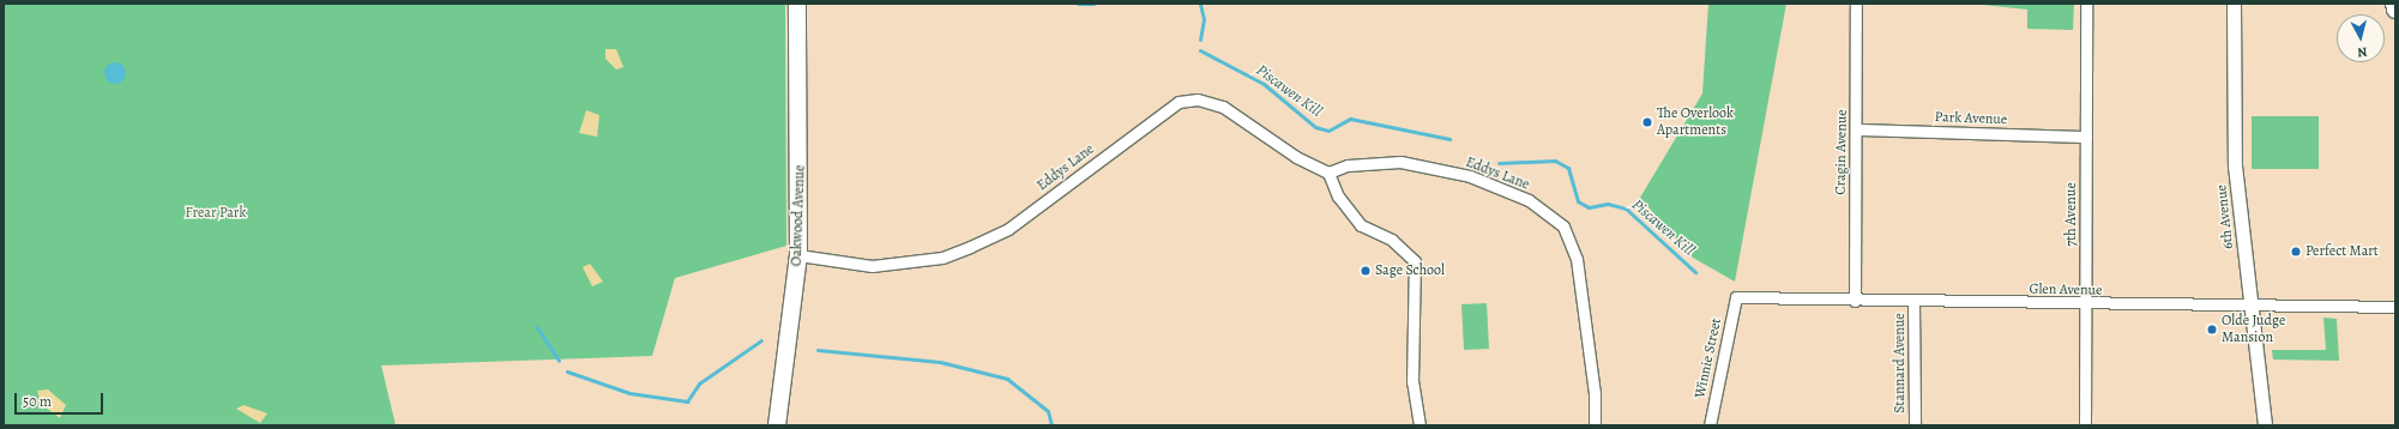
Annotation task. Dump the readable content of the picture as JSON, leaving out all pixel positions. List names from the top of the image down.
{
  "streets": {
    "main road": ["Oakwood Avenue"],
    "street": [
      "Park Avenue",
      "Cragin Avenue",
      "Eddys Lane",
      "7th Avenue",
      "6th Avenue",
      "Glen Avenue",
      "Winnie Street",
      "Stannard Avenue"
    ]
  },
  "crossings": [
    ["Park Avenue", "Cragin Avenue"],
    ["Park Avenue", "7th Avenue"],
    ["Cragin Avenue", "Glen Avenue"],
    ["Eddys Lane", "Oakwood Avenue"],
    ["7th Avenue", "Glen Avenue"],
    ["6th Avenue", "Glen Avenue"],
    ["Glen Avenue", "Winnie Street"],
    ["Glen Avenue", "Stannard Avenue"]
  ],
  "water": ["Piscawen Kill"],
  "parks": ["Frear Park"],
  "places": [
    "The Overlook Apartments",
    "Perfect Mart",
    "Sage School",
    "Olde Judge Mansion"
  ],
  "scale_bar": "50 m",
  "north": "bottom"
}
